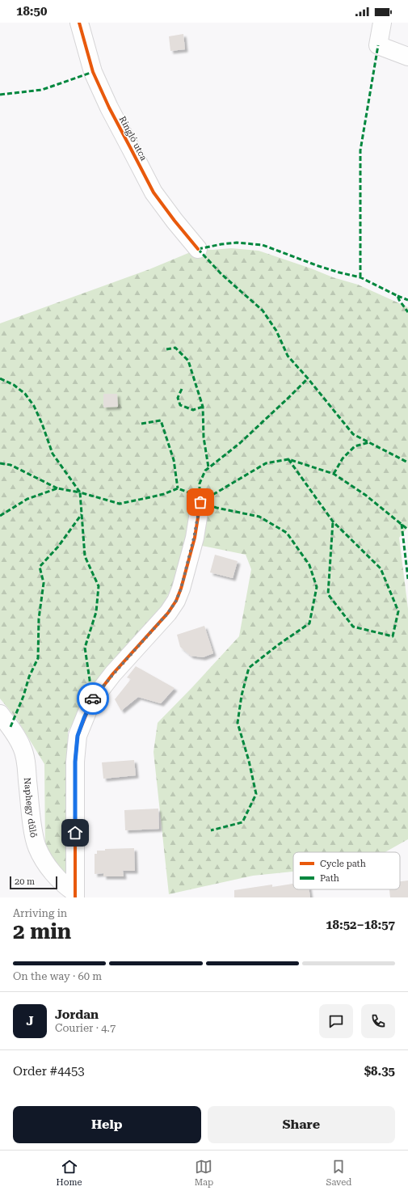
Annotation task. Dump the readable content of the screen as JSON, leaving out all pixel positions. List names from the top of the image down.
{
  "streets": {
    "street": ["Ringló utca", "Naphegy dűlő"]
  },
  "legend": ["Cycle path", "Path"],
  "scale_bar": "20 m",
  "page": {
    "status": "18:50",
    "scale": "20 m",
    "heading": ["2 min", "Arriving in", "18:52–18:57"],
    "panel": [
      "Jordan",
      "Courier · 4.7",
      "Order #4453",
      "$8.35"
    ],
    "bar": "On the way · 60 m",
    "round": "J",
    "buttons": ["Help", "Share"],
    "tabs": ["Home", "Map", "Saved"]
  }
}
